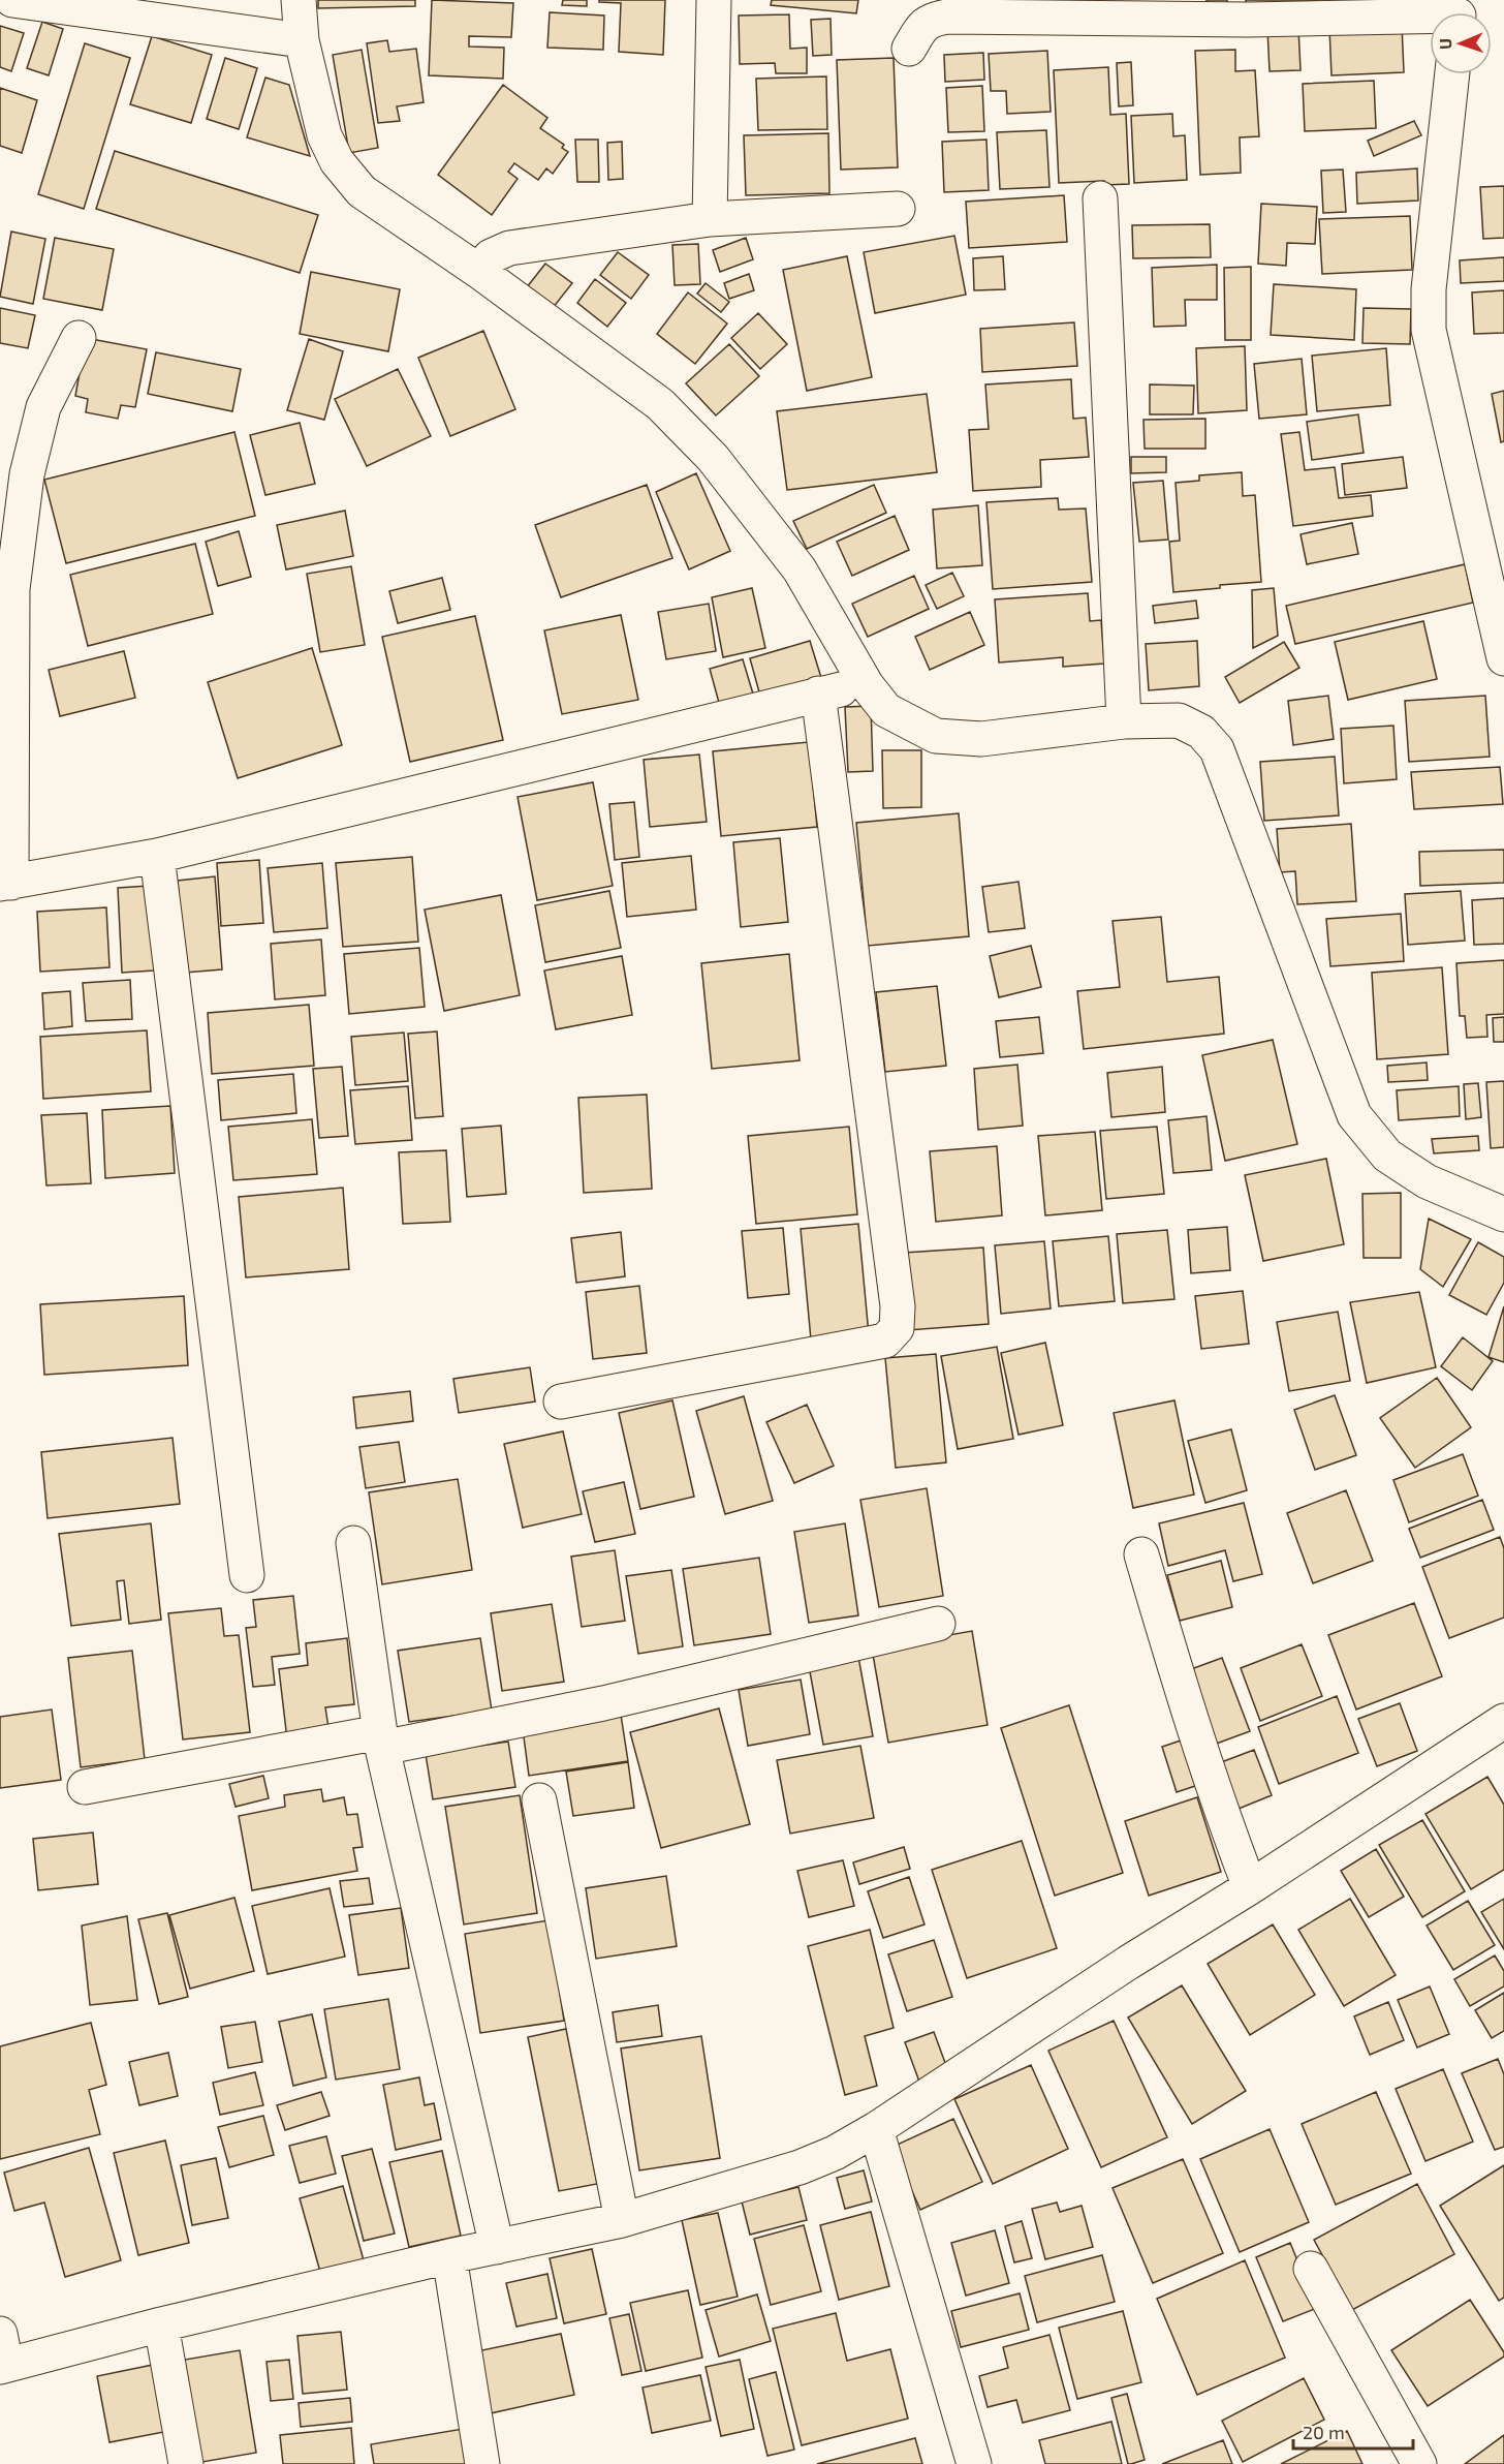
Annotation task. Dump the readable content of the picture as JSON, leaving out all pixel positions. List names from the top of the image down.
{
  "scale_bar": "20 m",
  "north": "left"
}
